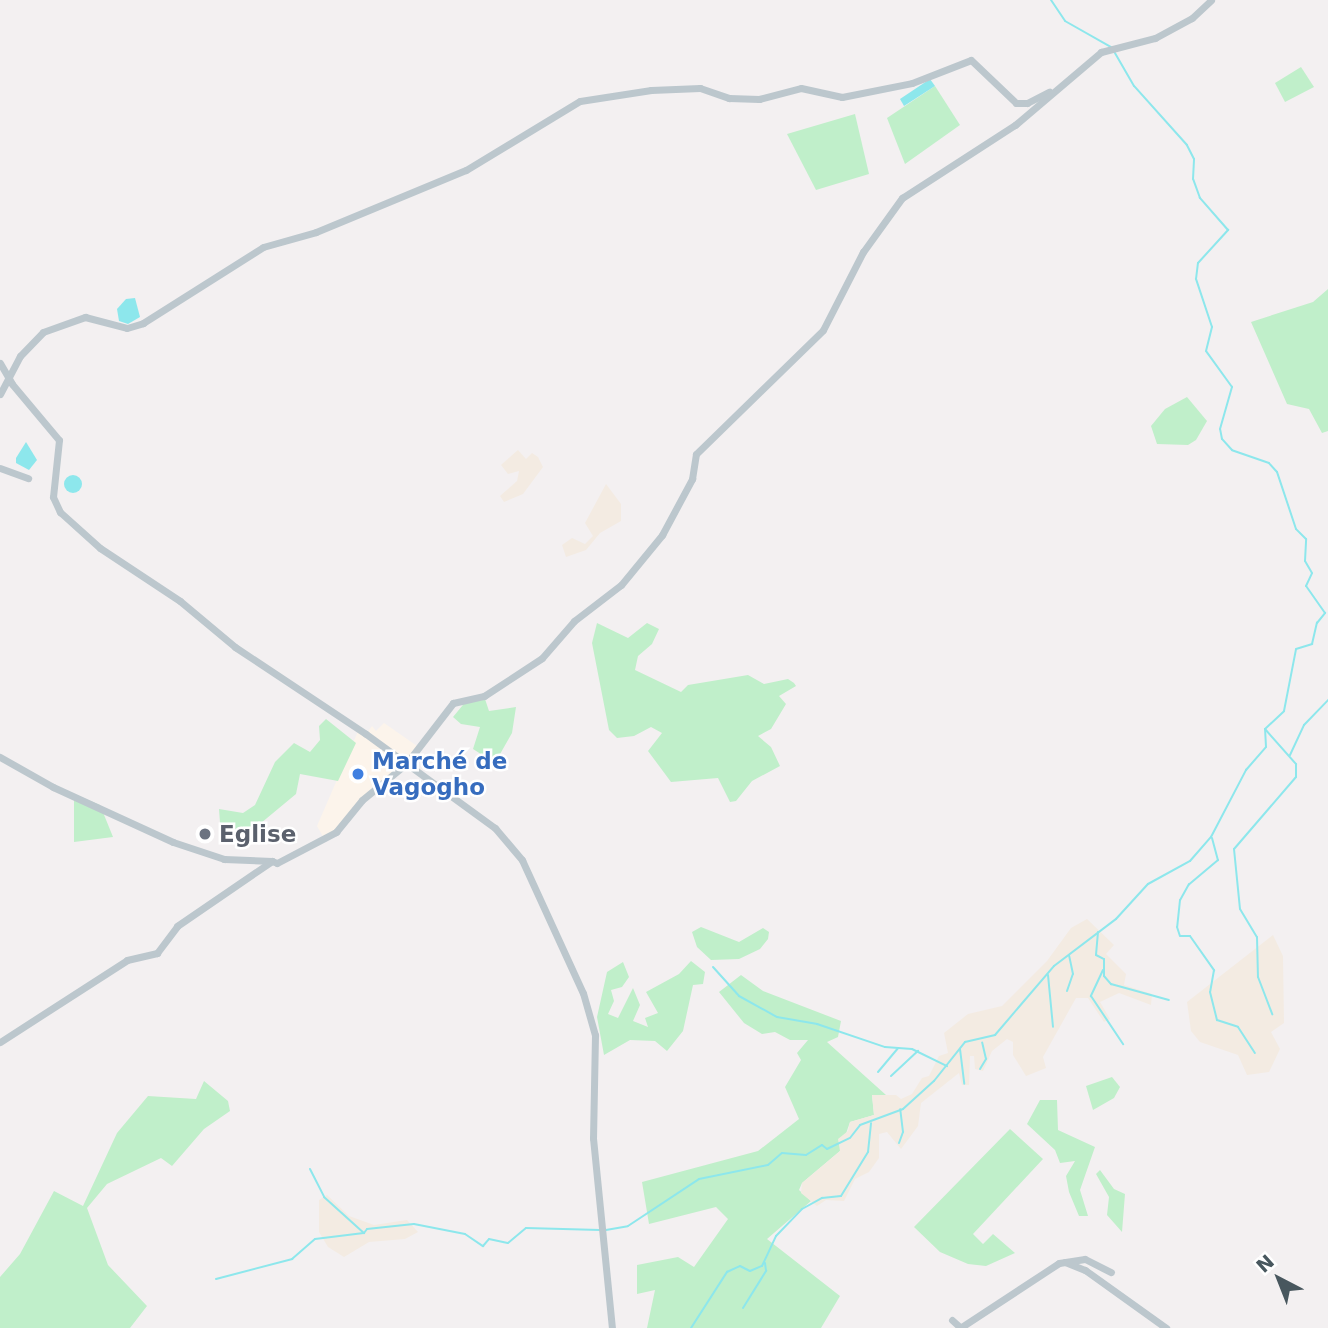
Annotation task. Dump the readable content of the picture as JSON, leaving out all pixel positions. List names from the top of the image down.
{
  "places": ["Marché de Vagogho", "Eglise"],
  "north": "top left"
}
